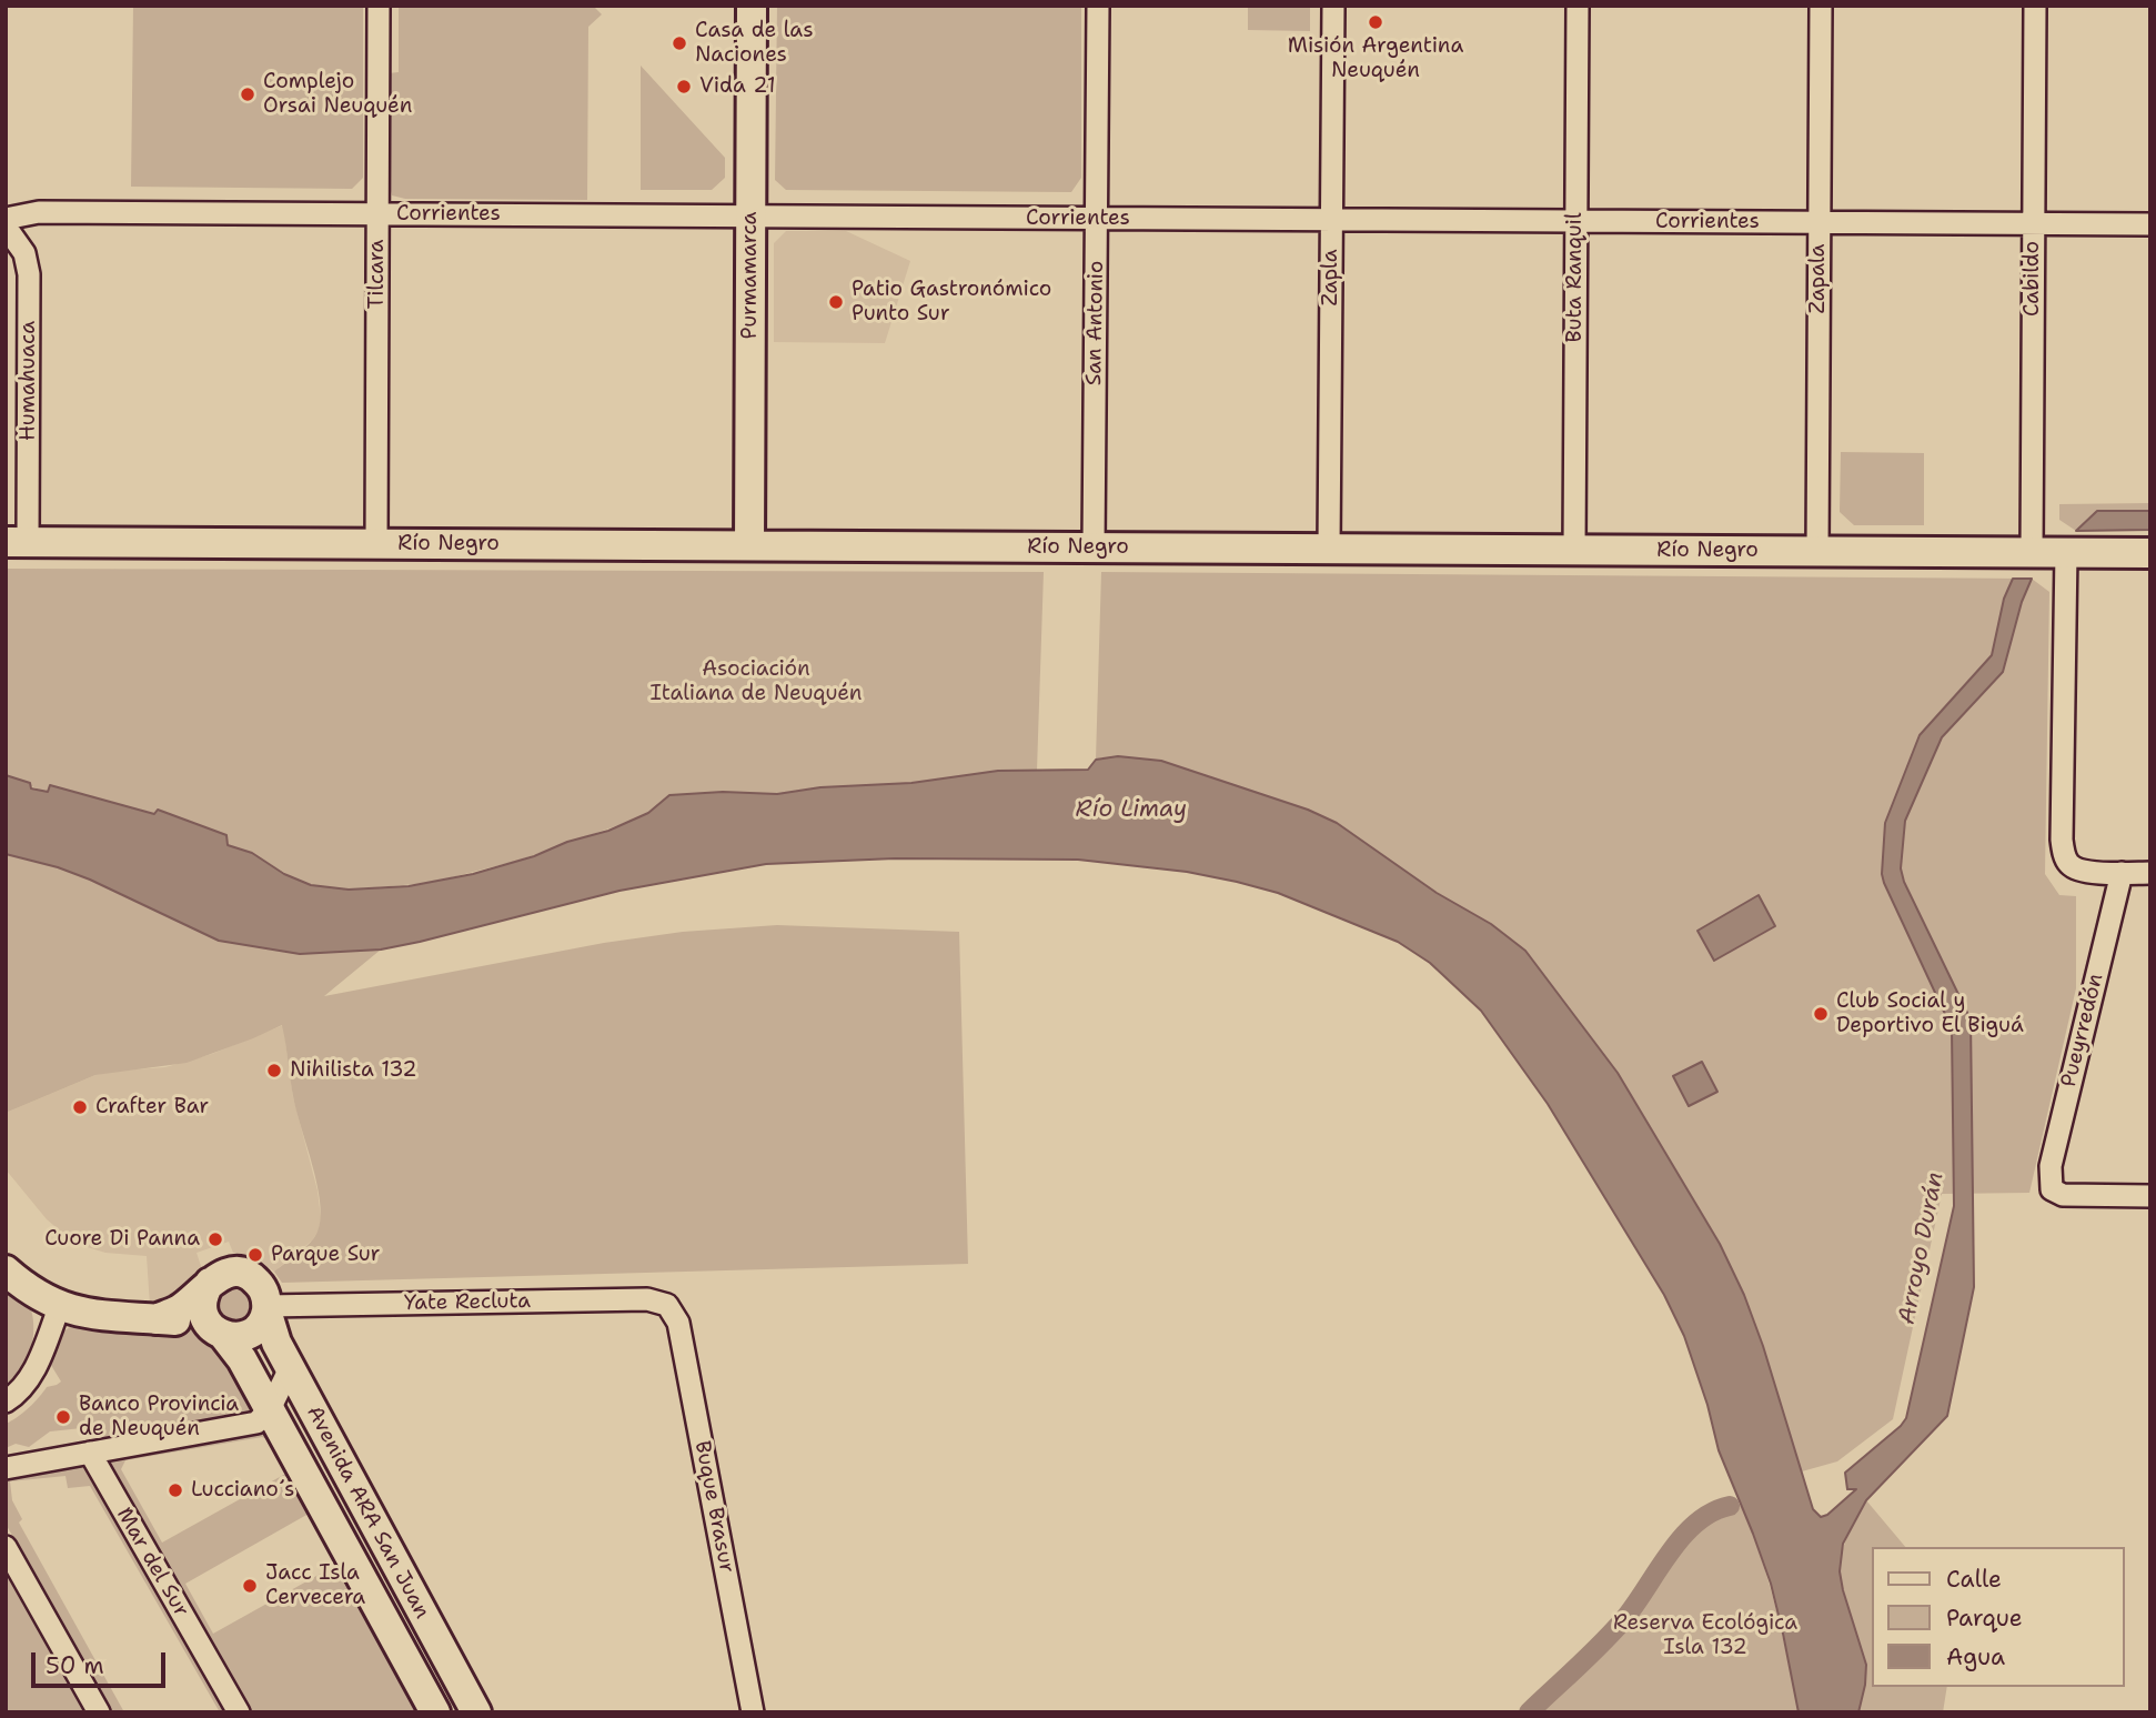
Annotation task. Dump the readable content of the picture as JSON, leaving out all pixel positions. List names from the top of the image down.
{
  "streets": {
    "street": [
      "Corrientes",
      "Tilcara",
      "Purmamarca",
      "Zapla",
      "Buta Ranquil",
      "Zapala",
      "Cabildo",
      "San Antonio",
      "Humahuaca",
      "Río Negro",
      "Pueyrredón",
      "Yate Recluta",
      "Buque Brasur",
      "Avenida ARA San Juan",
      "Mar del Sur"
    ]
  },
  "crossings": [
    ["Corrientes", "Tilcara"],
    ["Corrientes", "Purmamarca"],
    ["Corrientes", "Zapla"],
    ["Corrientes", "Buta Ranquil"],
    ["Corrientes", "Zapala"],
    ["Corrientes", "Cabildo"],
    ["Corrientes", "San Antonio"],
    ["Tilcara", "Río Negro"],
    ["Purmamarca", "Río Negro"],
    ["Zapla", "Río Negro"],
    ["Buta Ranquil", "Río Negro"],
    ["Zapala", "Río Negro"],
    ["Cabildo", "Río Negro"],
    ["San Antonio", "Río Negro"],
    ["Humahuaca", "Río Negro"],
    ["Yate Recluta", "Buque Brasur"],
    ["Yate Recluta", "Avenida ARA San Juan"]
  ],
  "water": ["Río Limay", "Arroyo Durán"],
  "parks": ["Asociación Italiana de Neuquén", "Reserva Ecológica Isla 132"],
  "places": [
    "Misión Argentina Neuquén",
    "Casa de las Naciones",
    "Vida 21",
    "Complejo Orsai Neuquén",
    "Patio Gastronómico Punto Sur",
    "Club Social y Deportivo El Biguá",
    "Nihilista 132",
    "Crafter Bar",
    "Cuore Di Panna",
    "Parque Sur",
    "Banco Provincia de Neuquén",
    "Lucciano´s",
    "Jacc Isla Cervecera"
  ],
  "legend": ["Calle", "Parque", "Agua"],
  "scale_bar": "50 m"
}
